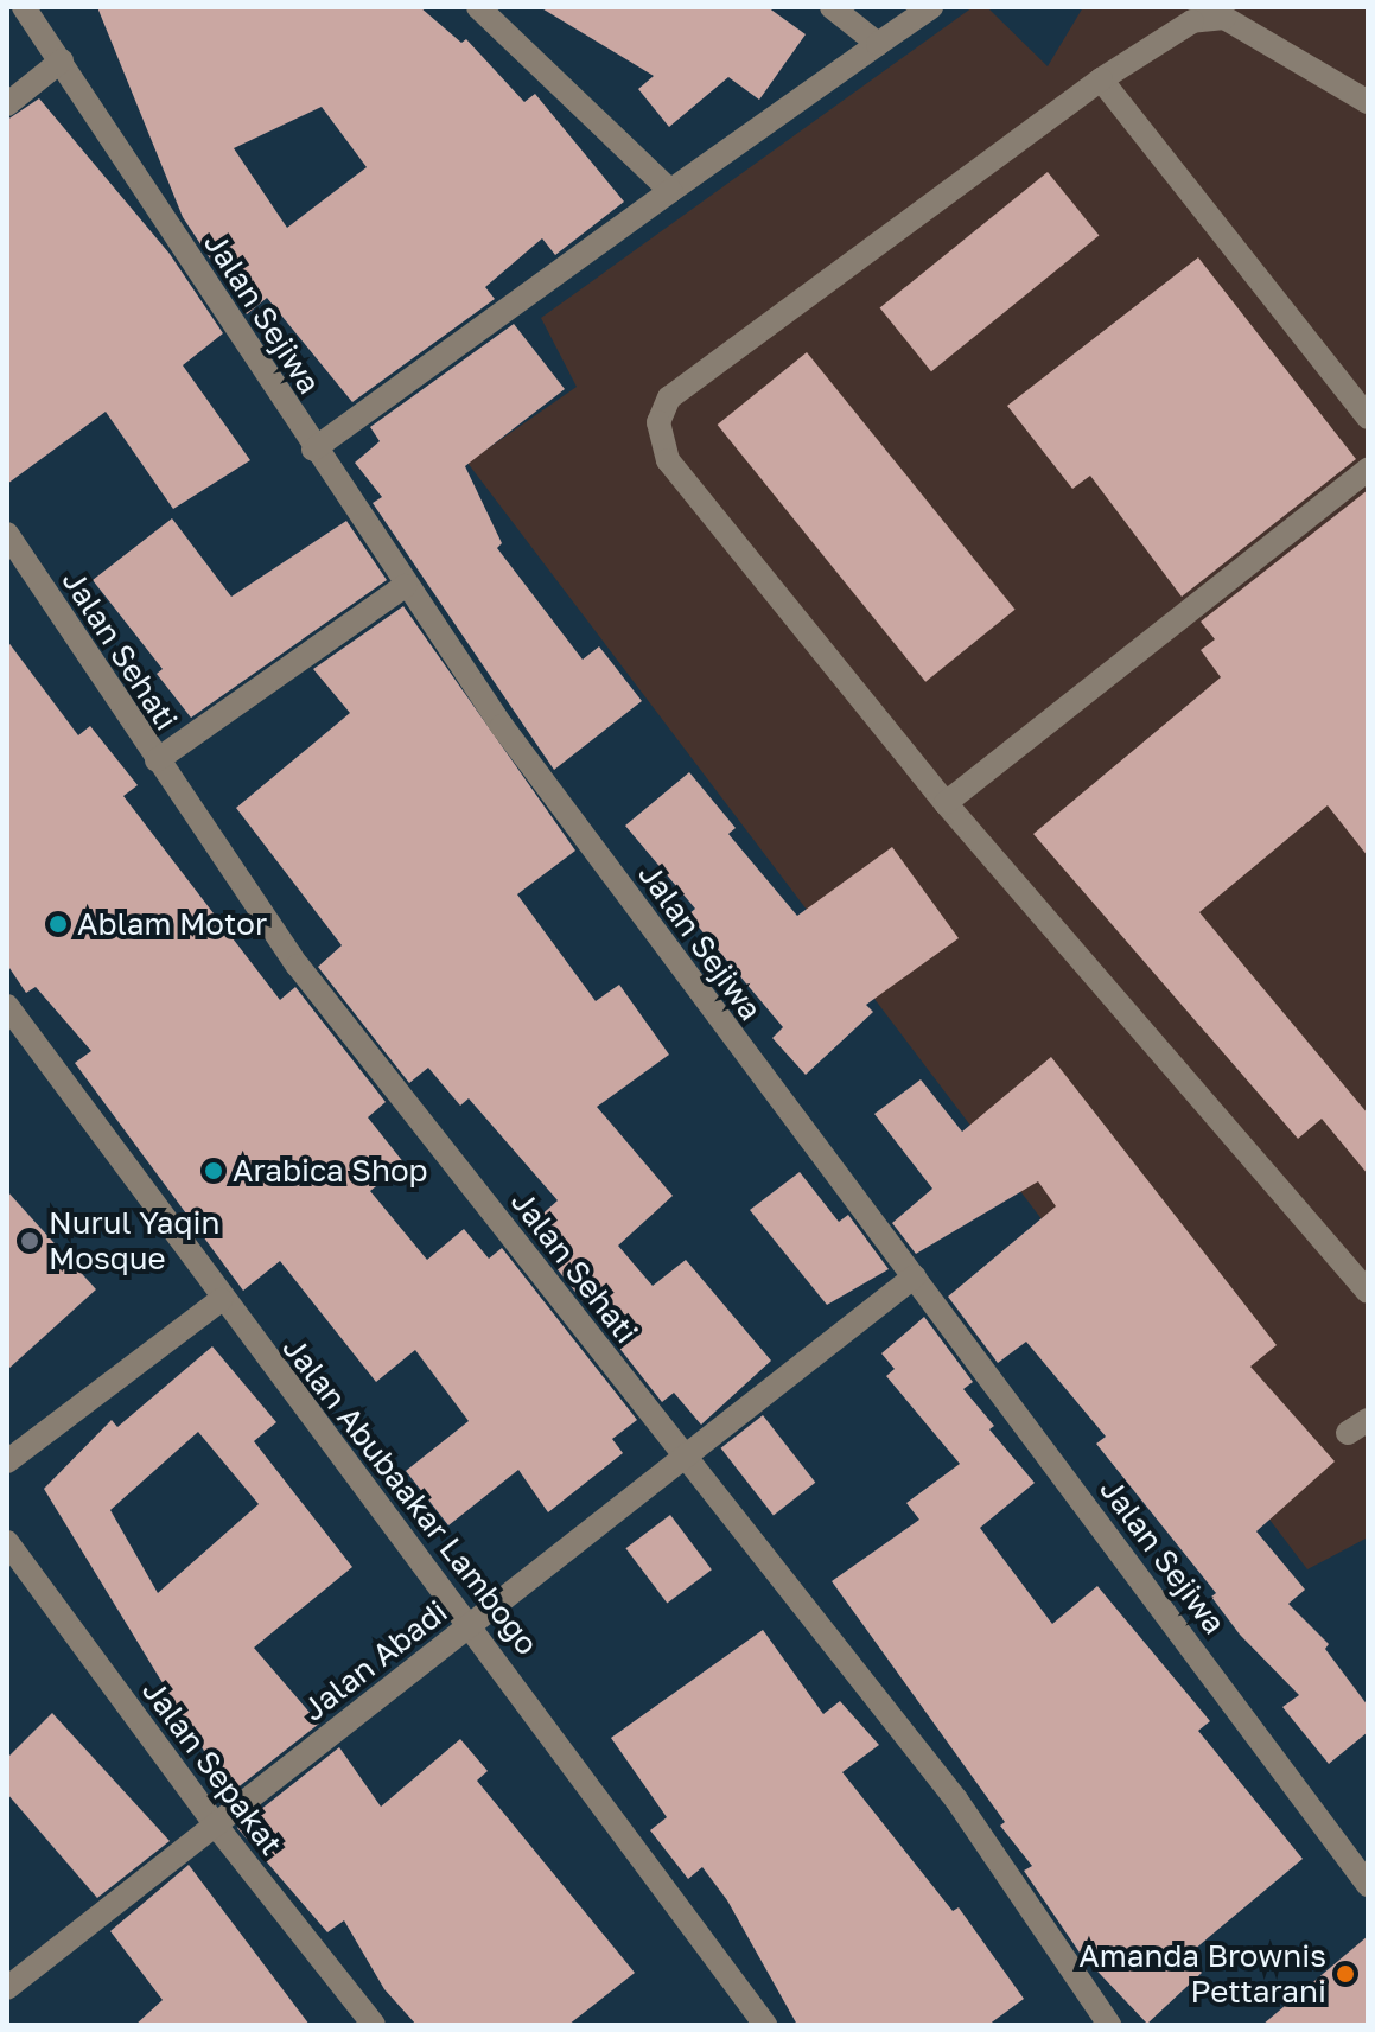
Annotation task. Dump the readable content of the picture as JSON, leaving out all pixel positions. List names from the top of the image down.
{
  "streets": {
    "street": [
      "Jalan Sejiwa",
      "Jalan Sehati",
      "Jalan Abubaakar Lambogo",
      "Jalan Abadi",
      "Jalan Sepakat"
    ]
  },
  "crossings": [
    ["Jalan Sejiwa", "Jalan Abadi"],
    ["Jalan Sehati", "Jalan Abadi"],
    ["Jalan Abubaakar Lambogo", "Jalan Abadi"],
    ["Jalan Abadi", "Jalan Sepakat"]
  ],
  "places": [
    "Ablam Motor",
    "Arabica Shop",
    "Nurul Yaqin Mosque",
    "Amanda Brownis Pettarani"
  ]
}
